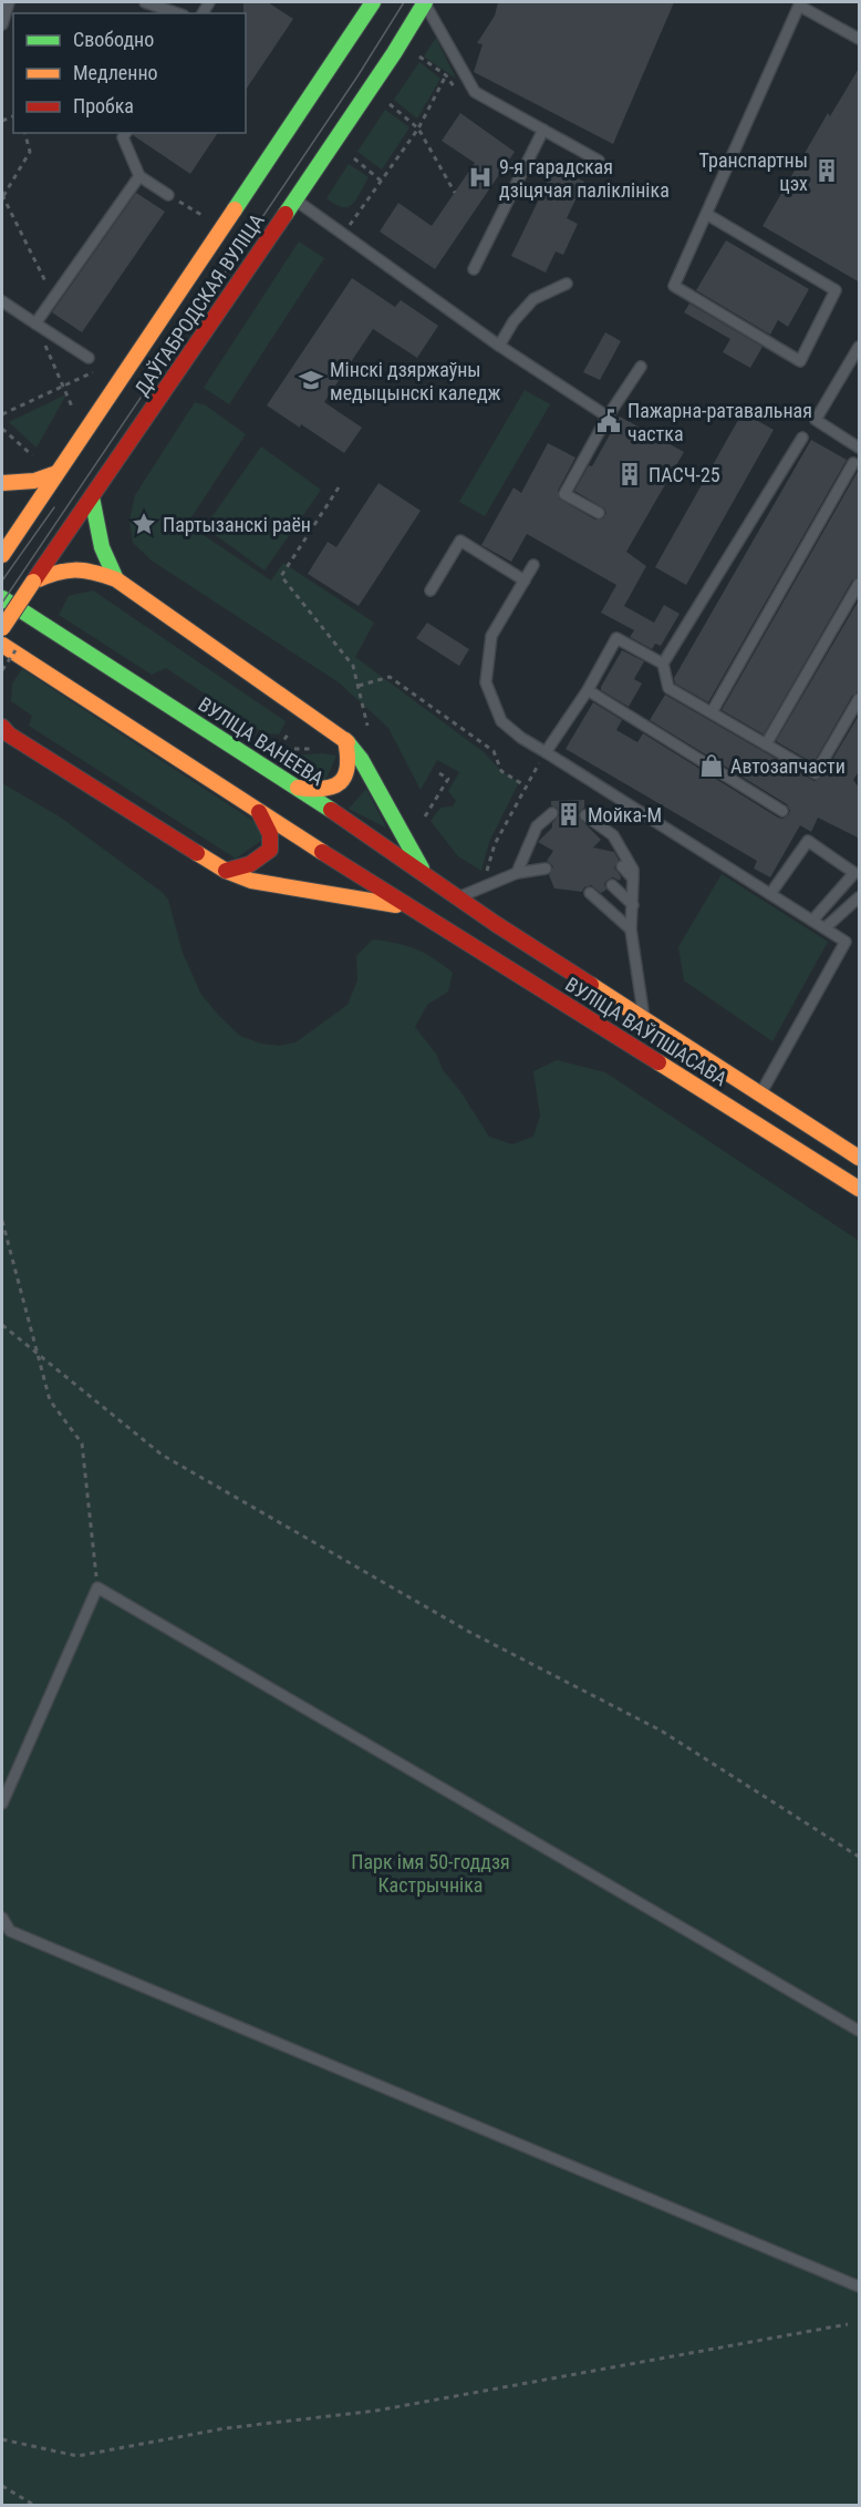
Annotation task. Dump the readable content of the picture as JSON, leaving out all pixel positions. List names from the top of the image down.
{
  "streets": {
    "main road": ["ДАЎГАБРОДСКАЯ ВУЛІЦА", "ВУЛІЦА ВАНЕЕВА", "ВУЛІЦА ВАЎПШАСАВА"]
  },
  "crossings": [
    ["ВУЛІЦА ВАНЕЕВА", "ВУЛІЦА ВАЎПШАСАВА"]
  ],
  "parks": ["Парк імя 50-годдзя Кастрычніка"],
  "places": {
    "building": ["Транспартны цэх", "ПАСЧ-25", "Мойка-М"],
    "hospital": ["9-я гарадская дзіцячая паліклініка"],
    "school or university": ["Мінскі дзяржаўны медыцынскі каледж"],
    "public building": ["Пажарна-ратавальная частка"],
    "place": ["Партызанскі раён"],
    "shop": ["Автозапчасти"]
  },
  "legend": ["Свободно", "Медленно", "Пробка"]
}
